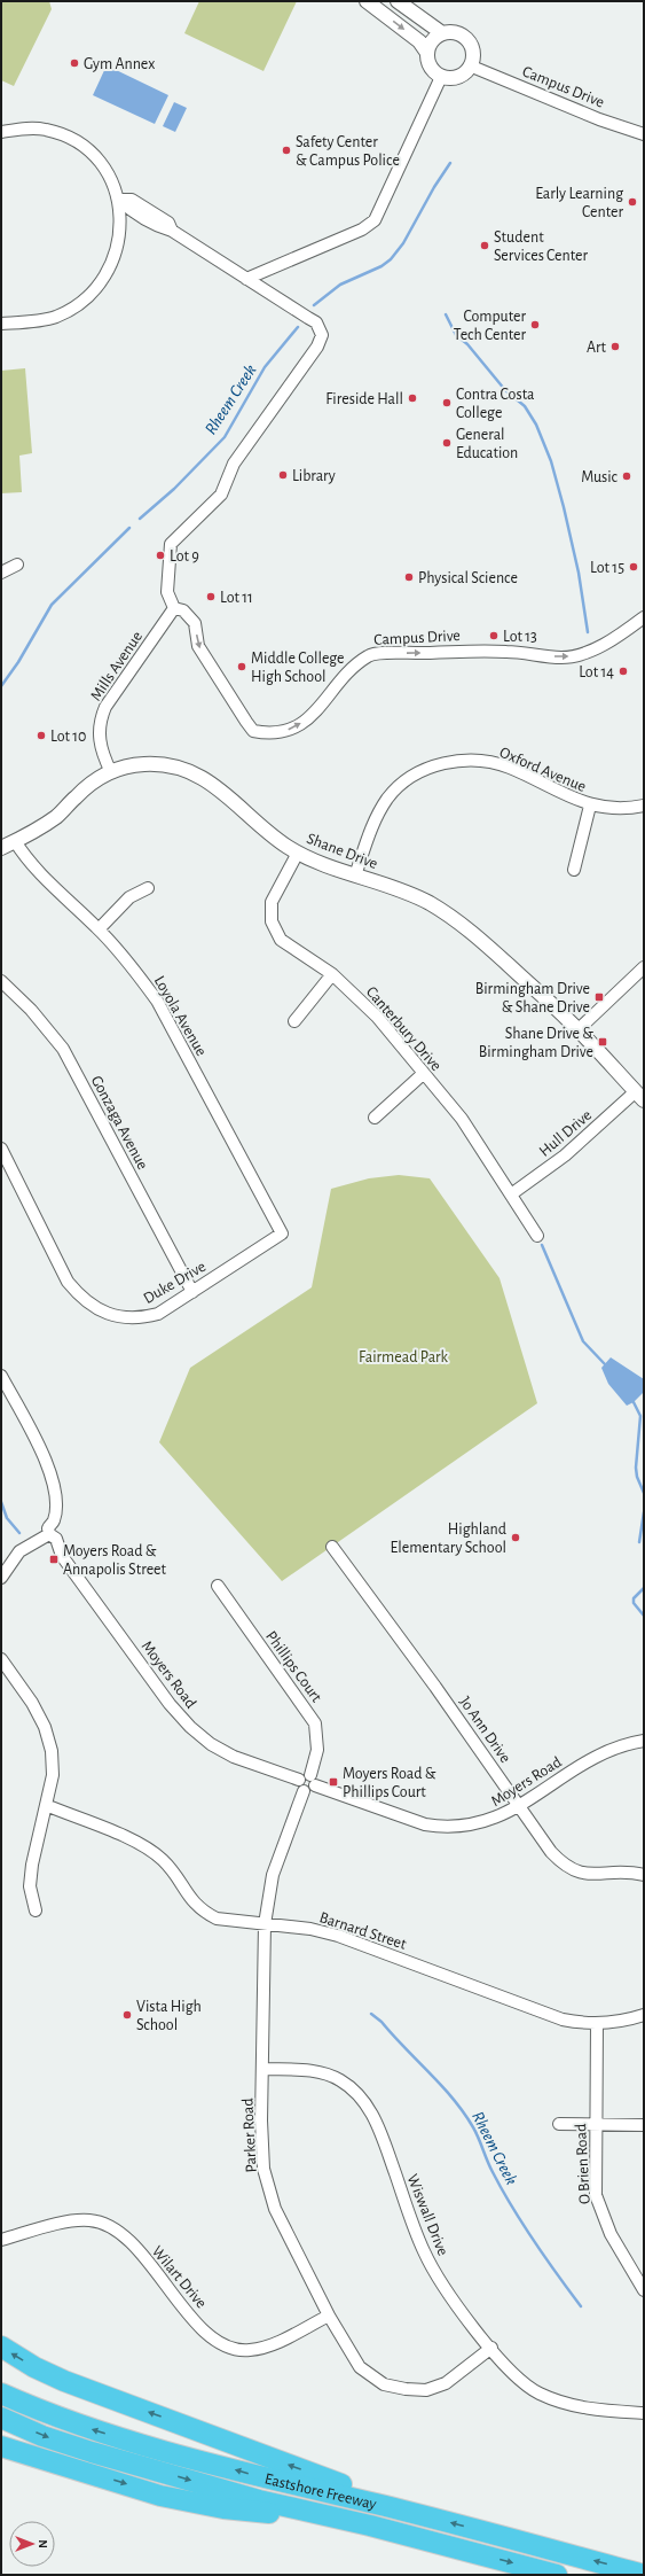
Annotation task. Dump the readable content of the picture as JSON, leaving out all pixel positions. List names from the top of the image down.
{
  "streets": {
    "highway": ["Eastshore Freeway"],
    "street": [
      "Campus Drive",
      "Mills Avenue",
      "Oxford Avenue",
      "Shane Drive",
      "Loyola Avenue",
      "Canterbury Drive",
      "Gonzaga Avenue",
      "Hull Drive",
      "Duke Drive",
      "Phillips Court",
      "Moyers Road",
      "Jo Ann Drive",
      "Barnard Street",
      "Parker Road",
      "O Brien Road",
      "Wiswall Drive",
      "Wilart Drive"
    ]
  },
  "crossings": [
    ["Campus Drive", "Mills Avenue"],
    ["Mills Avenue", "Shane Drive"],
    ["Oxford Avenue", "Shane Drive"],
    ["Shane Drive", "Loyola Avenue"],
    ["Shane Drive", "Canterbury Drive"],
    ["Shane Drive", "Hull Drive"],
    ["Loyola Avenue", "Duke Drive"],
    ["Canterbury Drive", "Hull Drive"],
    ["Gonzaga Avenue", "Duke Drive"],
    ["Phillips Court", "Moyers Road"],
    ["Phillips Court", "Parker Road"],
    ["Moyers Road", "Jo Ann Drive"],
    ["Moyers Road", "Parker Road"],
    ["Barnard Street", "Parker Road"],
    ["Barnard Street", "O Brien Road"],
    ["Parker Road", "Wiswall Drive"],
    ["Parker Road", "Wilart Drive"]
  ],
  "one_way": ["Campus Drive"],
  "water": ["Rheem Creek"],
  "parks": ["Fairmead Park"],
  "places": {
    "other": [
      "Gym Annex",
      "Safety Center & Campus Police",
      "Early Learning Center",
      "Student Services Center",
      "Computer Tech Center",
      "Art",
      "Fireside Hall",
      "Contra Costa College",
      "General Education",
      "Library",
      "Music",
      "Lot 9",
      "Lot 15",
      "Physical Science",
      "Lot 11",
      "Lot 13",
      "Middle College High School",
      "Lot 14",
      "Lot 10",
      "Highland Elementary School",
      "Vista High School"
    ],
    "transit": [
      "Birmingham Drive & Shane Drive",
      "Shane Drive & Birmingham Drive",
      "Moyers Road & Annapolis Street",
      "Moyers Road & Phillips Court"
    ]
  },
  "north": "right"
}
